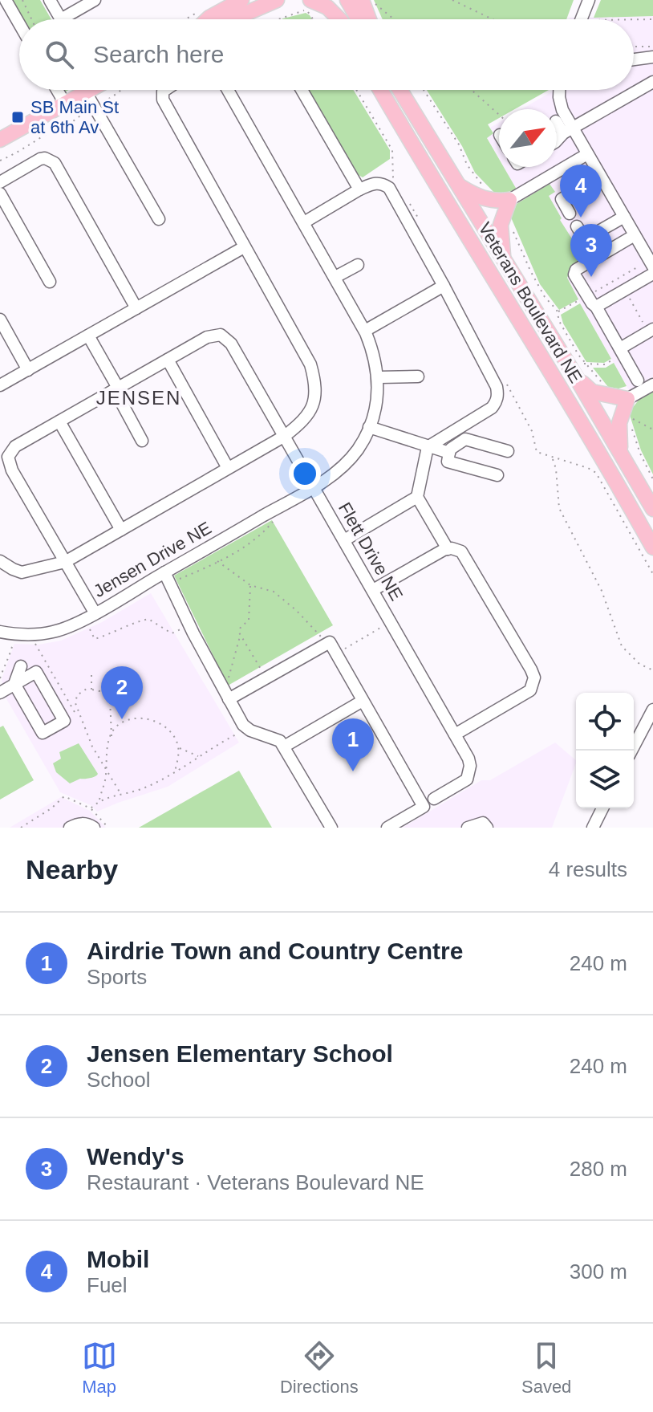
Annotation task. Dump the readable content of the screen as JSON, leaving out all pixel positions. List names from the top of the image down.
{
  "streets": {
    "main road": ["Veterans Boulevard NE"],
    "street": ["Flett Drive NE", "Jensen Drive NE"]
  },
  "crossings": [
    ["Flett Drive NE", "Jensen Drive NE"]
  ],
  "districts": ["JENSEN"],
  "places": {
    "transit": ["SB Main St at 6th Av"]
  },
  "north": "top right",
  "page": {
    "search": "Search here",
    "pins": [
      "4",
      "3",
      "2",
      "1"
    ],
    "heading": ["Nearby", "4 results"],
    "list": [
      {
        "mark": "1",
        "name": "Airdrie Town and Country Centre",
        "note": "Sports",
        "value": "240 m"
      },
      {
        "mark": "2",
        "name": "Jensen Elementary School",
        "note": "School",
        "value": "240 m"
      },
      {
        "mark": "3",
        "name": "Wendy's",
        "note": "Restaurant · Veterans Boulevard NE",
        "value": "280 m"
      },
      {
        "mark": "4",
        "name": "Mobil",
        "note": "Fuel",
        "value": "300 m"
      }
    ],
    "nav": ["Map", "Directions", "Saved"]
  }
}
